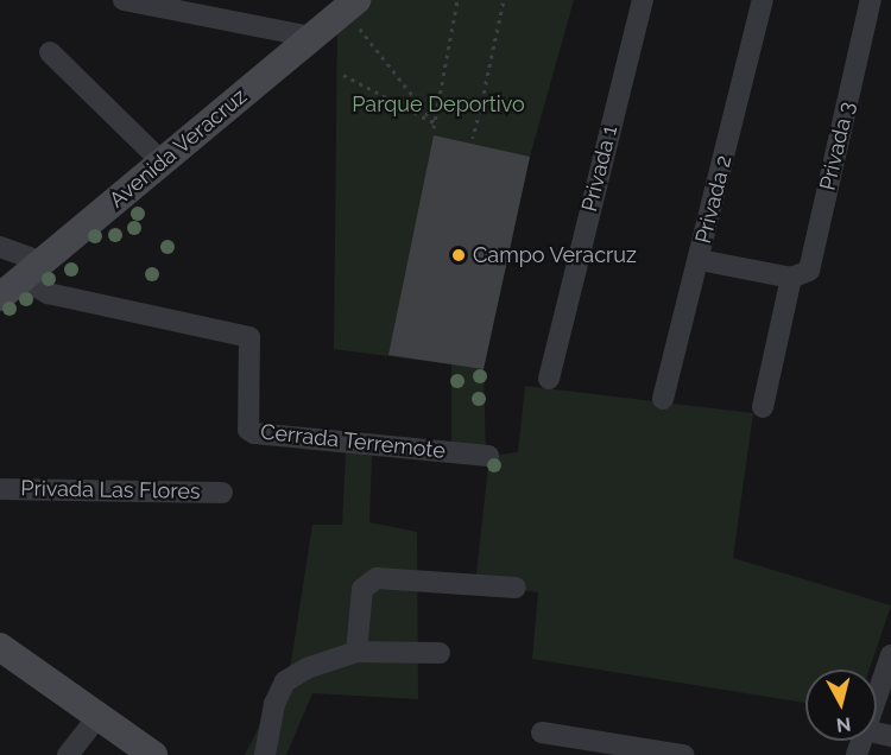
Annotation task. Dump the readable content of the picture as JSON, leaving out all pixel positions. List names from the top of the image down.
{
  "streets": {
    "street": [
      "Privada 3",
      "Avenida Veracruz",
      "Privada 1",
      "Privada 2",
      "Cerrada Terremote",
      "Privada Las Flores"
    ]
  },
  "crossings": [
    ["Avenida Veracruz", "Cerrada Terremote"]
  ],
  "parks": ["Parque Deportivo"],
  "places": ["Campo Veracruz"],
  "north": "bottom"
}
